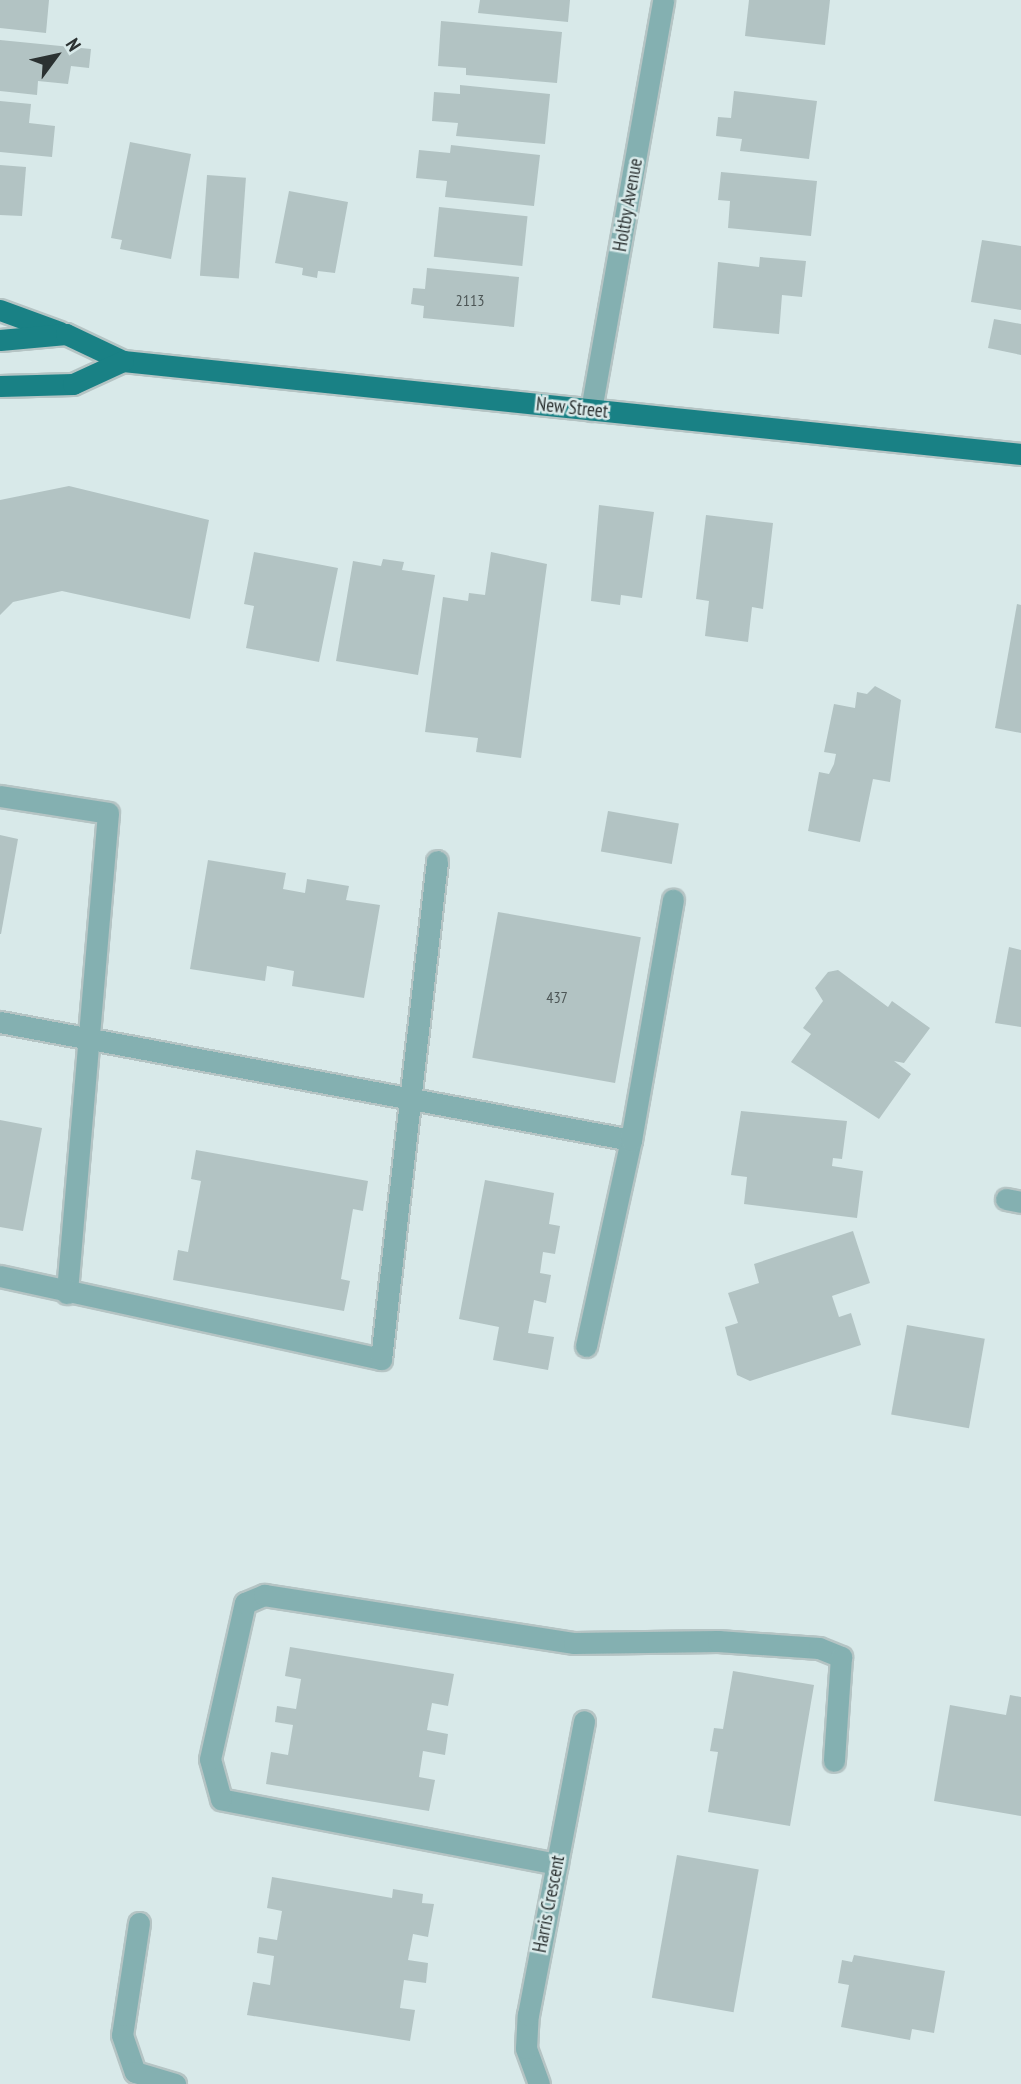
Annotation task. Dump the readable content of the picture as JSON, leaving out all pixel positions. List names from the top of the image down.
{
  "streets": {
    "main road": ["New Street"],
    "street": ["Holtby Avenue", "Harris Crescent"]
  },
  "crossings": [
    ["Holtby Avenue", "New Street"]
  ],
  "house_numbers": ["2113", "437"],
  "north": "top right"
}
